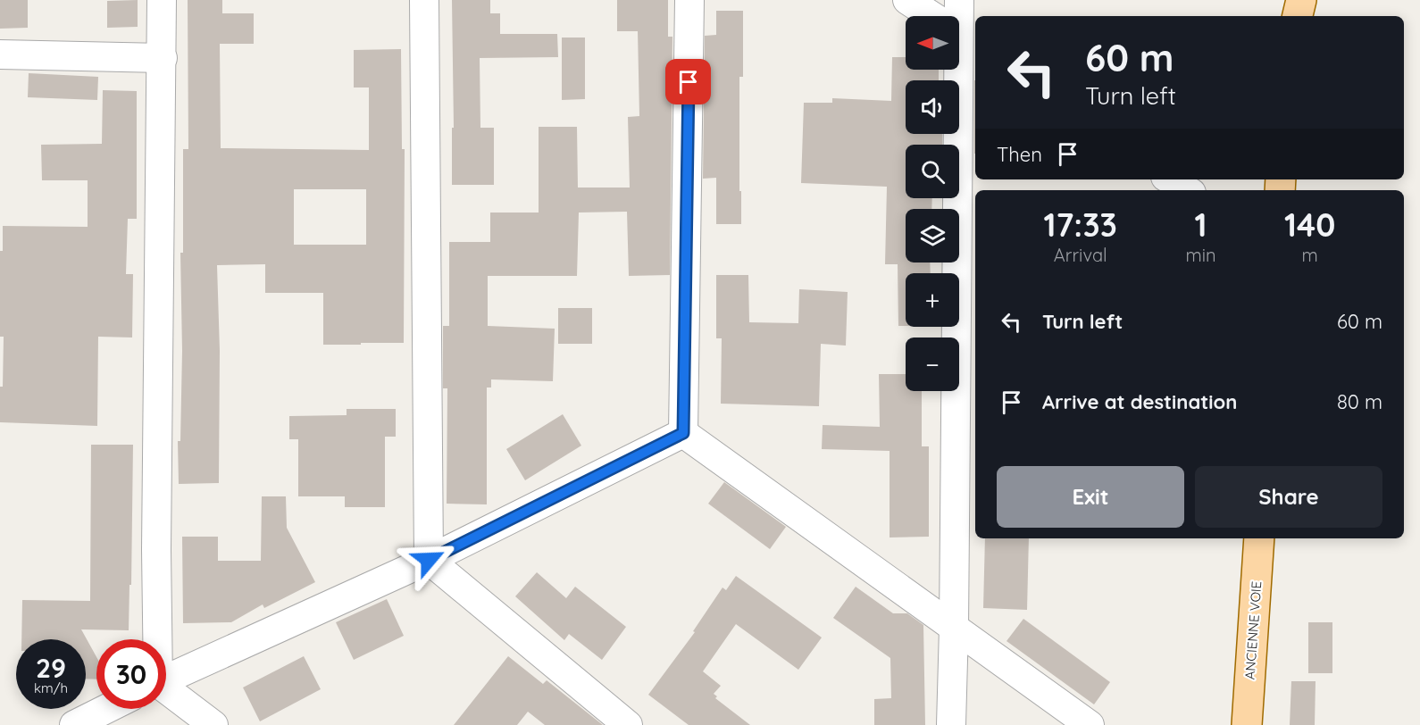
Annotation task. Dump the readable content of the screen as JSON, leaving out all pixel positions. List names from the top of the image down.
{
  "streets": {
    "main road": ["ANCIENNE VOIE"]
  },
  "north": "left",
  "page": {
    "map_buttons": ["+", "−"],
    "turn": ["60 m", "Turn left"],
    "then": "Then",
    "eta": [
      "17:33",
      "Arrival",
      "1",
      "min",
      "140",
      "m"
    ],
    "list": [
      {
        "name": "Turn left",
        "value": "60 m"
      },
      {
        "name": "Arrive at destination",
        "value": "80 m"
      }
    ],
    "buttons": ["Exit", "Share"],
    "speed": "29 km/h",
    "limit": "30"
  }
}
